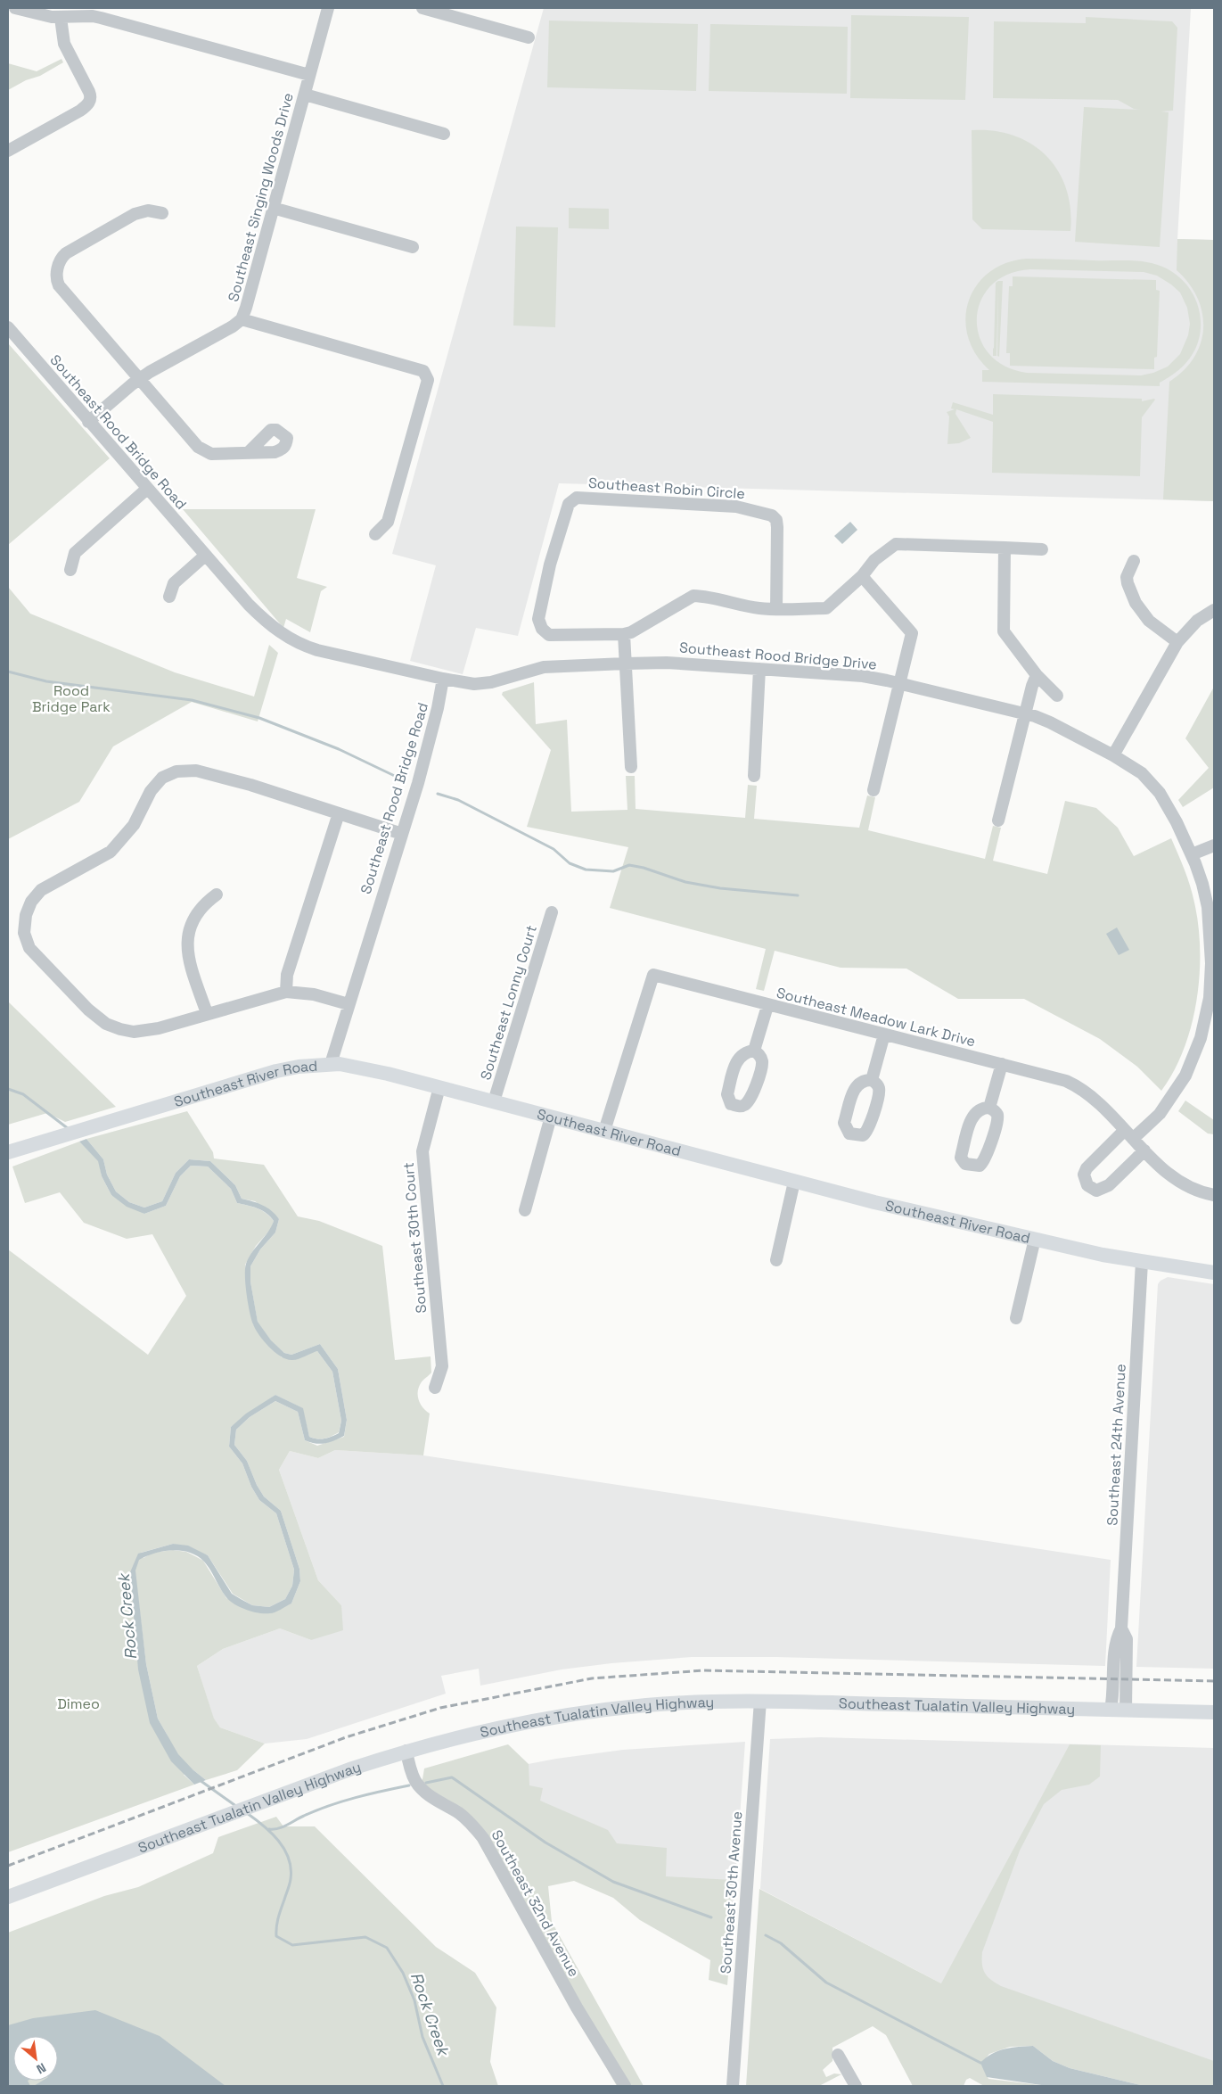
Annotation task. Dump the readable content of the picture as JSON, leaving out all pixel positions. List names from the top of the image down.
{
  "streets": {
    "main road": ["Southeast River Road", "Southeast Tualatin Valley Highway"],
    "street": [
      "Southeast Singing Woods Drive",
      "Southeast Rood Bridge Road",
      "Southeast Robin Circle",
      "Southeast Rood Bridge Drive",
      "Southeast Lonny Court",
      "Southeast Meadow Lark Drive",
      "Southeast 30th Court",
      "Southeast 24th Avenue",
      "Southeast 30th Avenue",
      "Southeast 32nd Avenue"
    ]
  },
  "crossings": [
    ["Southeast Singing Woods Drive", "Southeast Rood Bridge Road"],
    ["Southeast Rood Bridge Road", "Southeast Rood Bridge Drive"],
    ["Southeast Rood Bridge Road", "Southeast River Road"],
    ["Southeast Rood Bridge Drive", "Southeast Meadow Lark Drive"],
    ["Southeast Lonny Court", "Southeast River Road"],
    ["Southeast Meadow Lark Drive", "Southeast River Road"],
    ["Southeast River Road", "Southeast 30th Court"],
    ["Southeast River Road", "Southeast 24th Avenue"],
    ["Southeast 24th Avenue", "Southeast Tualatin Valley Highway"],
    ["Southeast Tualatin Valley Highway", "Southeast 30th Avenue"],
    ["Southeast Tualatin Valley Highway", "Southeast 32nd Avenue"]
  ],
  "water": ["Rock Creek"],
  "parks": ["Rood Bridge Park", "Dimeo"],
  "north": "bottom right"
}
